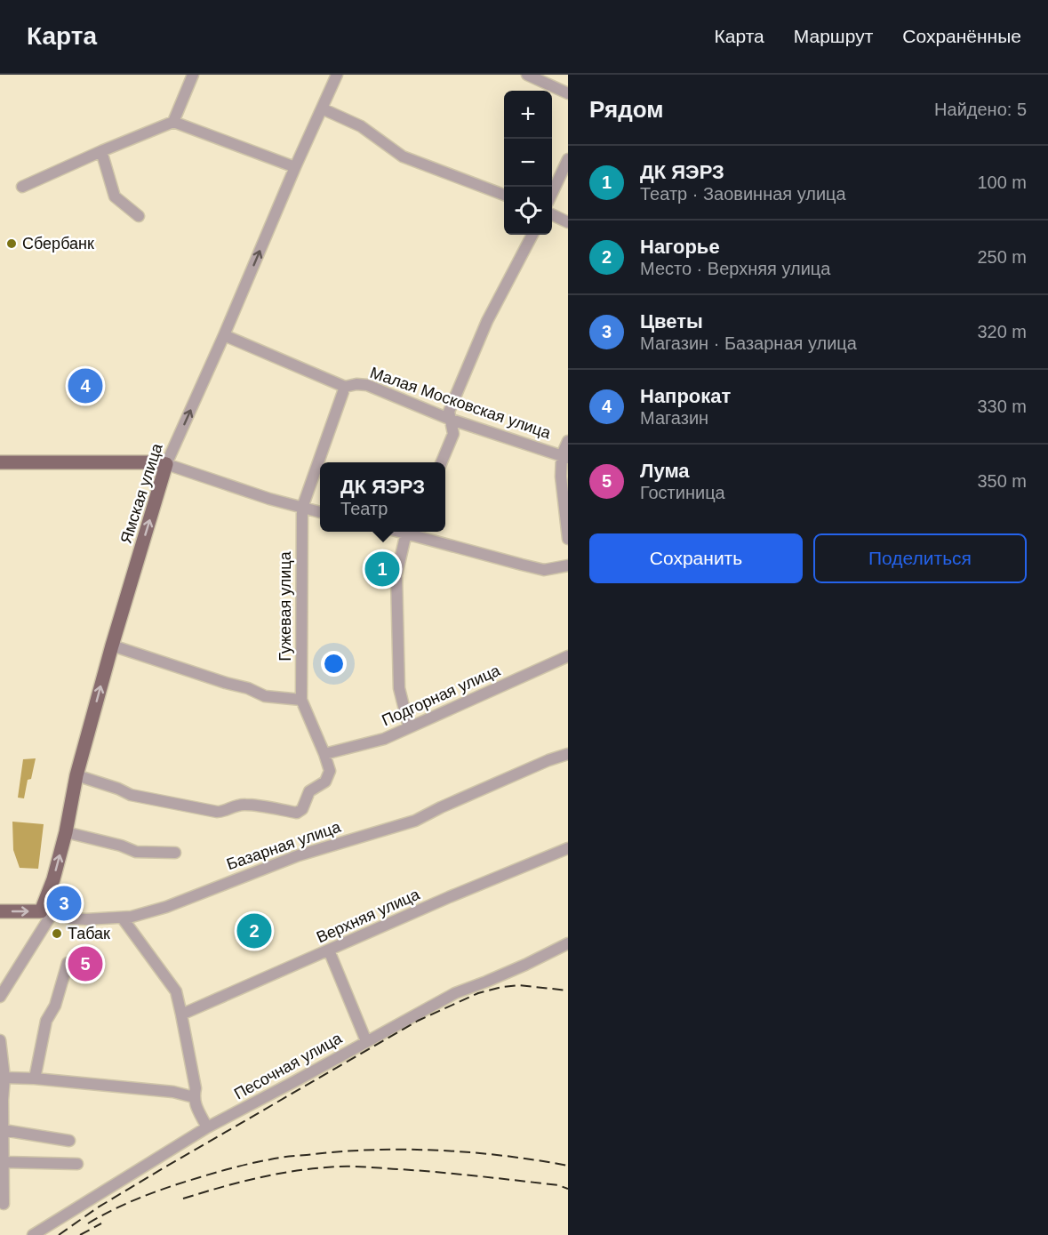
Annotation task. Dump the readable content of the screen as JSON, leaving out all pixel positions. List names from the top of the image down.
{
  "streets": {
    "main road": ["Ямская улица", "Базарная улица"],
    "street": [
      "Малая Московская улица",
      "Гужевая улица",
      "Подгорная улица",
      "Верхняя улица",
      "Песочная улица"
    ]
  },
  "crossings": [
    ["Малая Московская улица", "Ямская улица"],
    ["Малая Московская улица", "Гужевая улица"],
    ["Ямская улица", "Гужевая улица"],
    ["Ямская улица", "Базарная улица"],
    ["Гужевая улица", "Подгорная улица"]
  ],
  "one_way": ["Ямская улица"],
  "places": ["Сбербанк", "Табак"],
  "page": {
    "header": "Карта",
    "nav": ["Карта", "Маршрут", "Сохранённые"],
    "heading": ["Рядом", "Найдено: 5"],
    "map_buttons": ["+", "−"],
    "list": [
      {
        "mark": "1",
        "name": "ДК ЯЭРЗ",
        "note": "Театр · Заовинная улица",
        "value": "100 m"
      },
      {
        "mark": "2",
        "name": "Нагорье",
        "note": "Место · Верхняя улица",
        "value": "250 m"
      },
      {
        "mark": "3",
        "name": "Цветы",
        "note": "Магазин · Базарная улица",
        "value": "320 m"
      },
      {
        "mark": "4",
        "name": "Напрокат",
        "note": "Магазин",
        "value": "330 m"
      },
      {
        "mark": "5",
        "name": "Лума",
        "note": "Гостиница",
        "value": "350 m"
      }
    ],
    "pins": [
      "4",
      "1",
      "3",
      "2",
      "5"
    ],
    "popup": ["ДК ЯЭРЗ", "Театр"],
    "buttons": ["Сохранить", "Поделиться"]
  }
}
